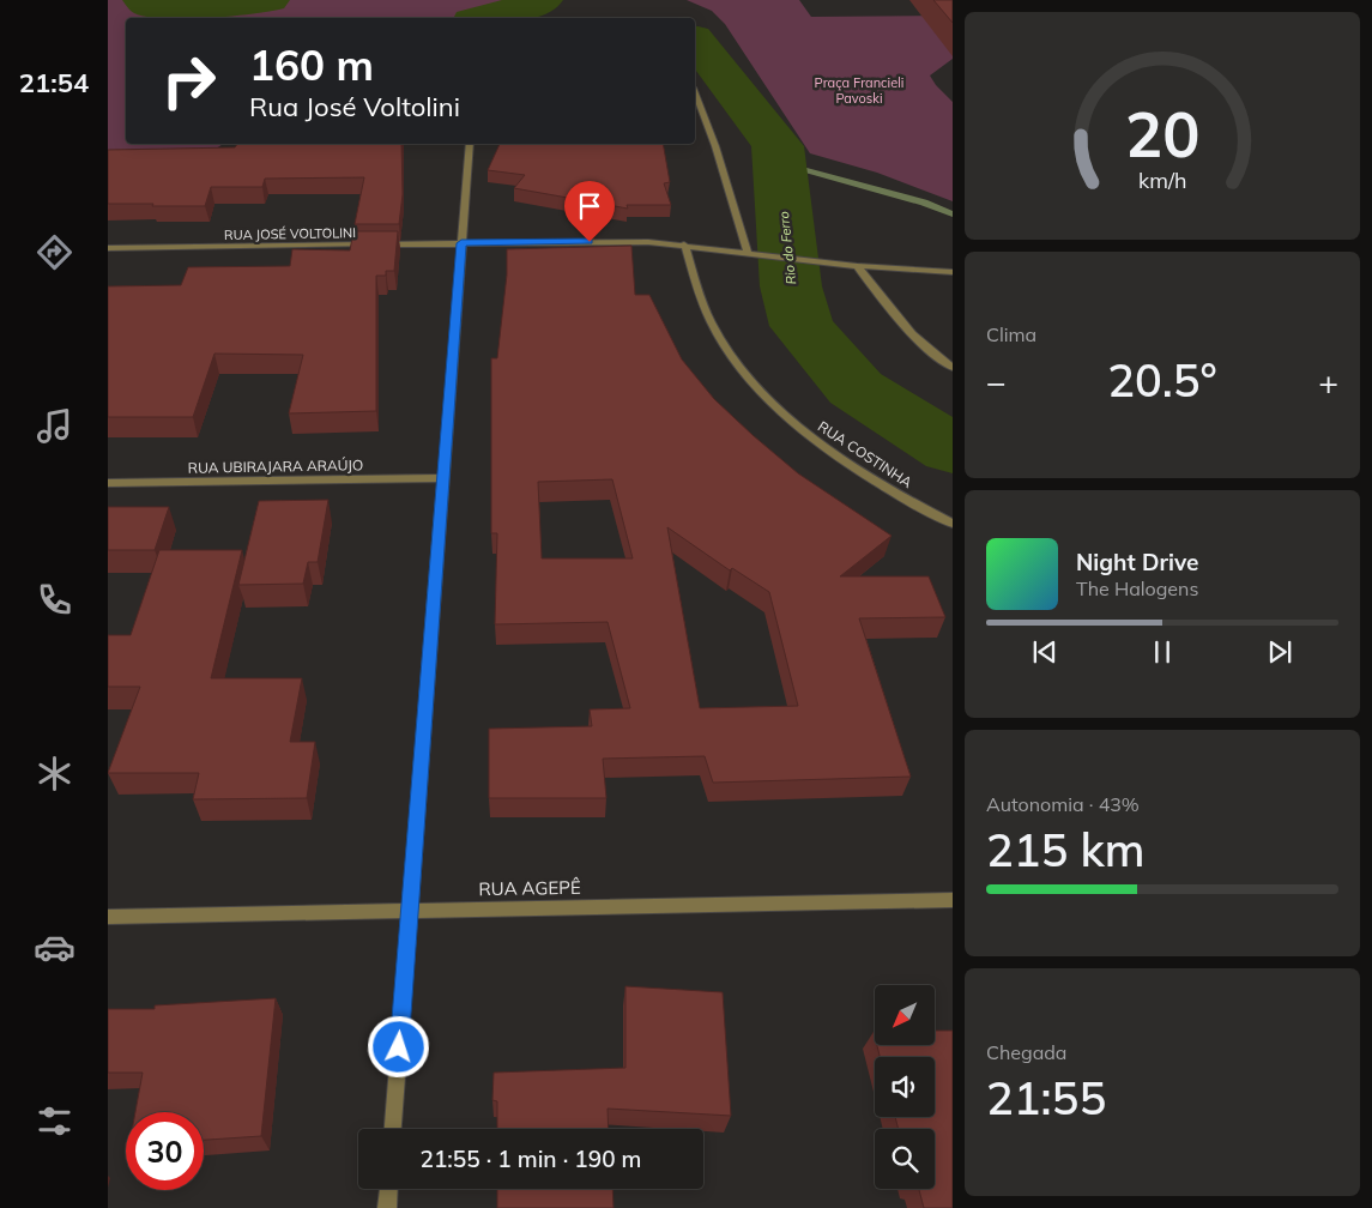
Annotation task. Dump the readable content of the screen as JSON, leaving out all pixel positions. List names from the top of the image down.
{
  "streets": {
    "street": [
      "RUA JOSÉ VOLTOLINI",
      "RUA COSTINHA",
      "RUA UBIRAJARA ARAÚJO",
      "RUA AGEPÊ"
    ]
  },
  "crossings": [
    ["RUA JOSÉ VOLTOLINI", "RUA COSTINHA"]
  ],
  "water": ["Rio do Ferro"],
  "parks": ["Praça Francieli Pavoski"],
  "north": "bottom left",
  "page": {
    "tabs": "21:54",
    "turn": ["160 m", "Rua José Voltolini"],
    "tile": [
      "Clima",
      ["Autonomia · 43%", "215 km"],
      ["Chegada", "21:55"]
    ],
    "heat": ["−", "20.5°", "+"],
    "song": ["Night Drive", "The Halogens"],
    "limit": "30",
    "trip": "21:55 · 1 min · 190 m",
    "gauge": ["20", "km/h"]
  }
}
